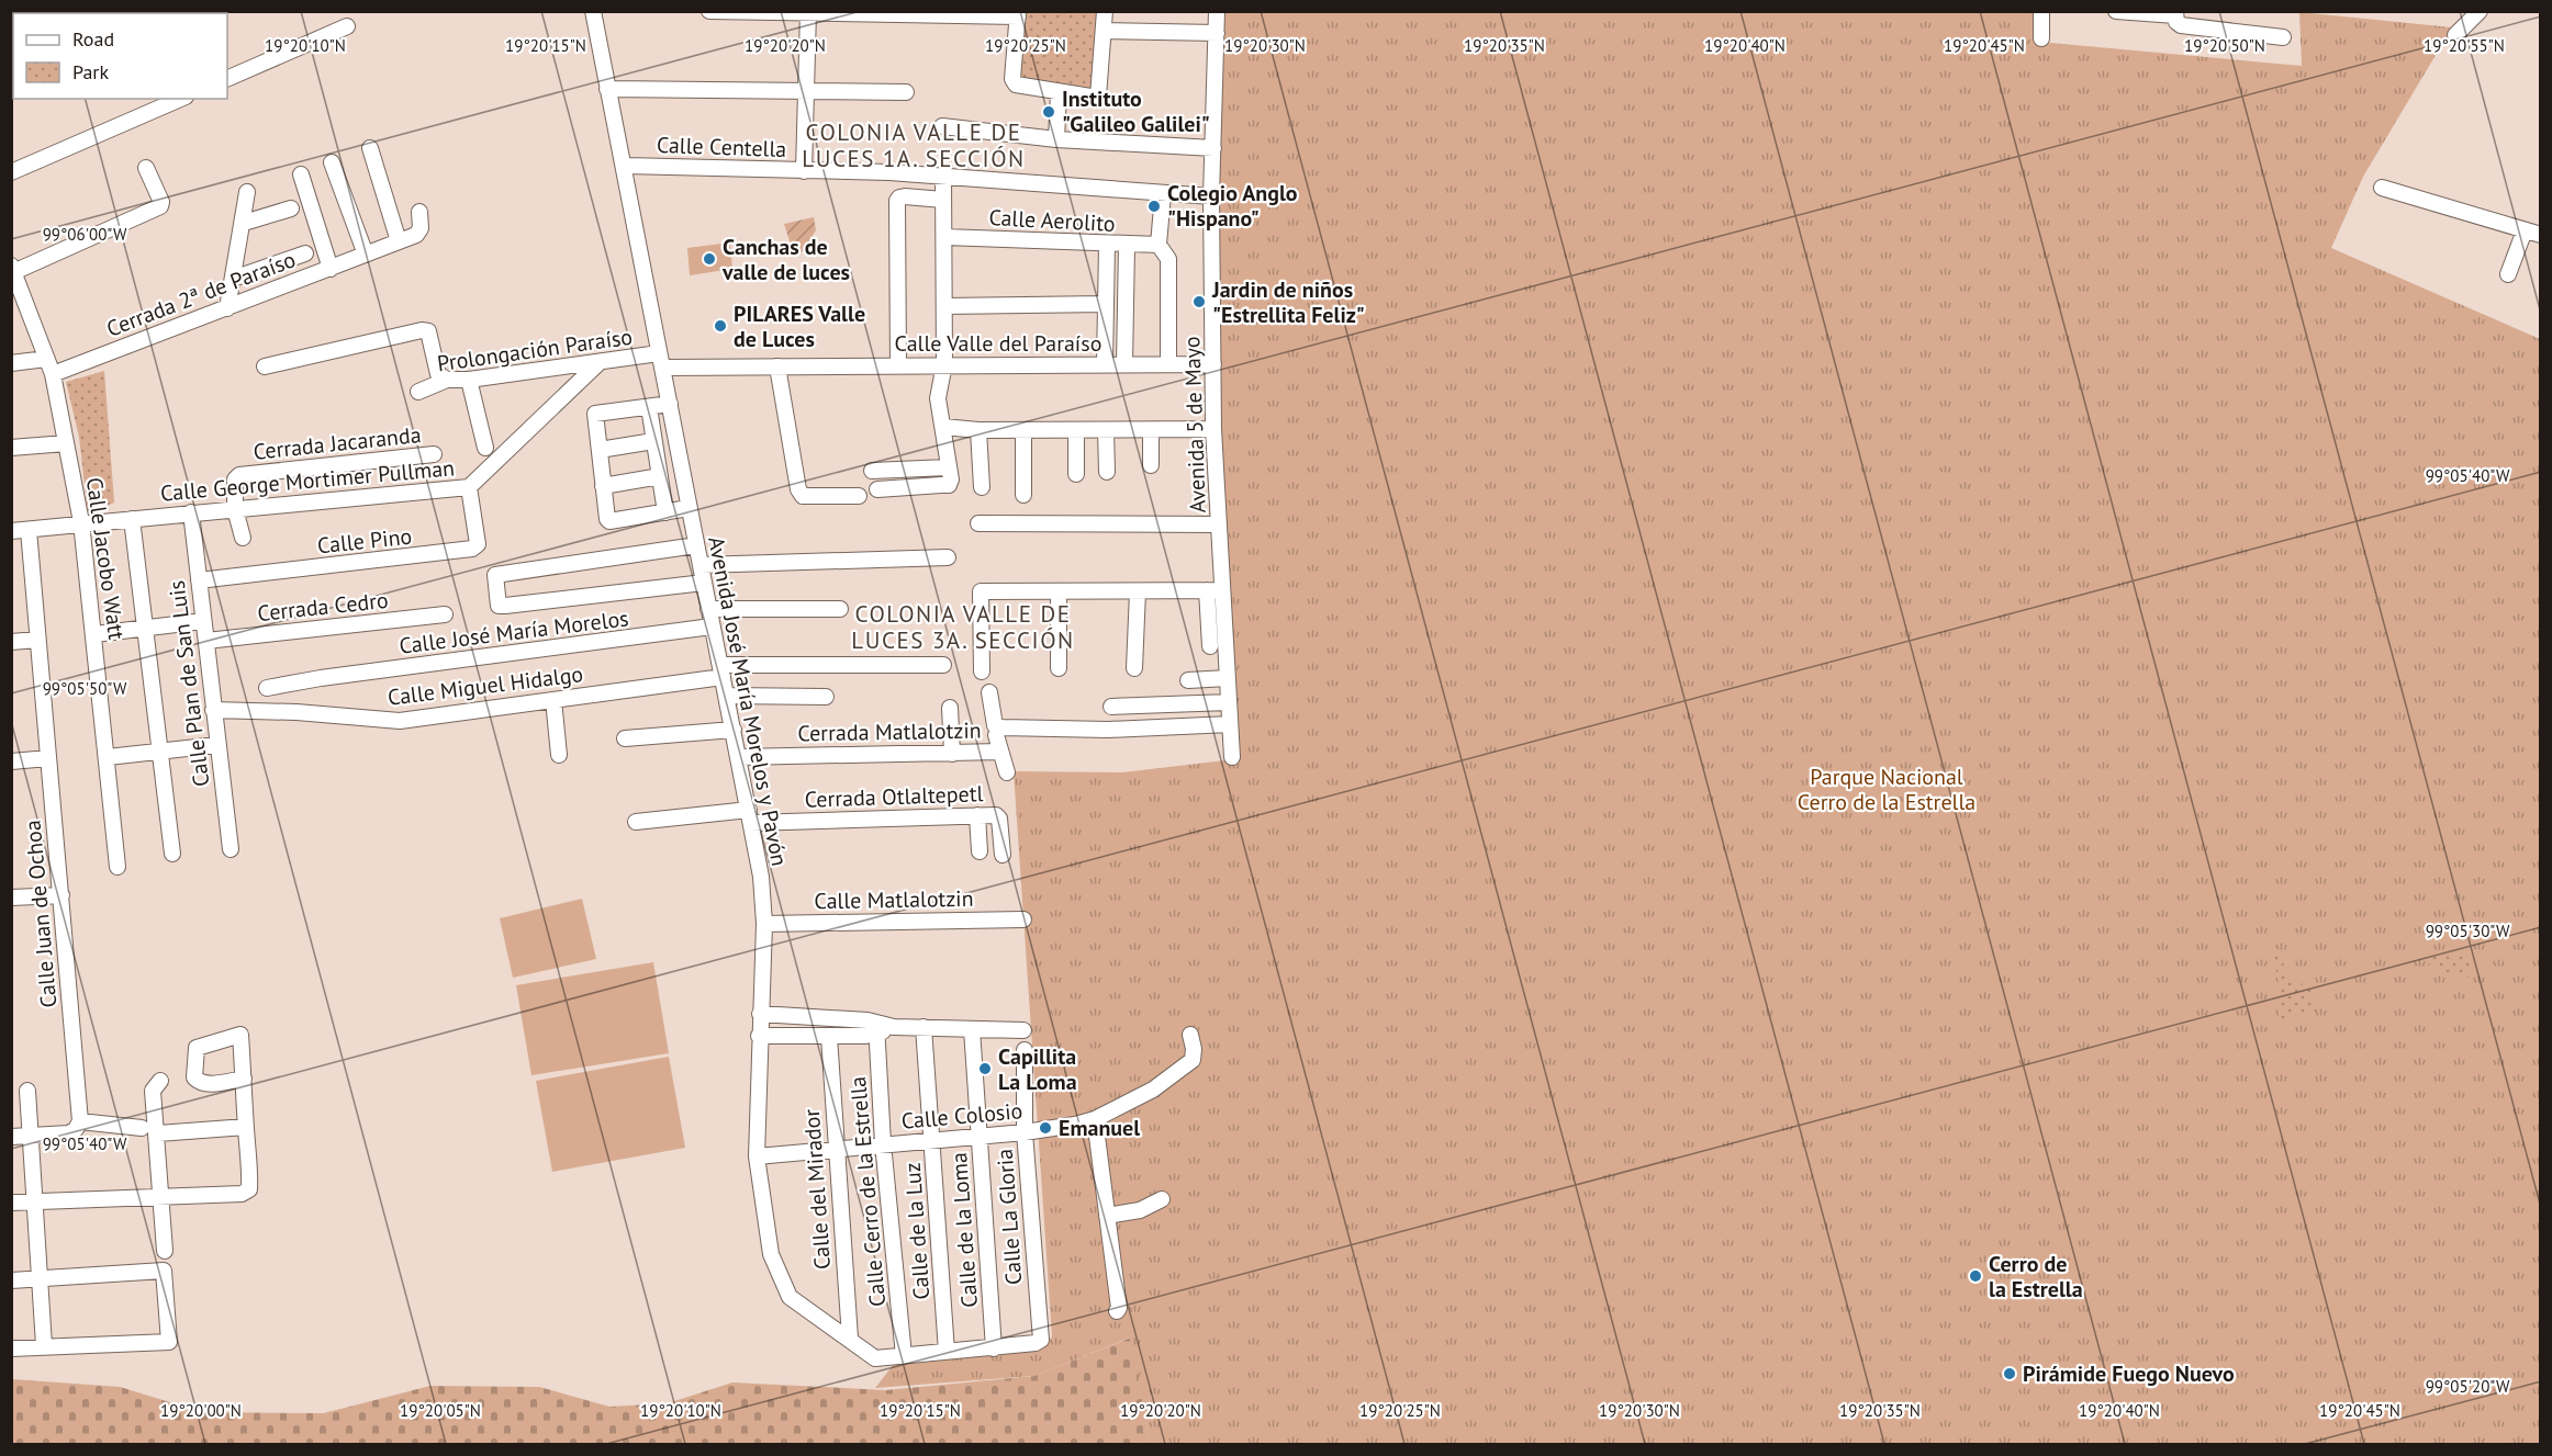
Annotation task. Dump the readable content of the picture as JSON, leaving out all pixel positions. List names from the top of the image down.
{
  "streets": {
    "street": [
      "Calle Centella",
      "Calle Aerolito",
      "Cerrada 2ª de Paraíso",
      "Calle Valle del Paraíso",
      "Prolongación Paraíso",
      "Avenida 5 de Mayo",
      "Cerrada Jacaranda",
      "Calle George Mortimer Pullman",
      "Calle Pino",
      "Calle Jacobo Watt",
      "Cerrada Cedro",
      "Calle José María Morelos",
      "Calle Plan de San Luis",
      "Calle Miguel Hidalgo",
      "Avenida José María Morelos y Pavón",
      "Cerrada Matlalotzin",
      "Cerrada Otlaltepetl",
      "Calle Matlalotzin",
      "Calle Juan de Ochoa",
      "Calle Colosio",
      "Calle del Mirador",
      "Calle Cerro de la Estrella",
      "Calle La Gloria",
      "Calle de la Loma",
      "Calle de la Luz"
    ]
  },
  "crossings": [
    ["Calle Centella", "Avenida 5 de Mayo"],
    ["Calle Centella", "Avenida José María Morelos y Pavón"],
    ["Cerrada 2ª de Paraíso", "Calle Jacobo Watt"],
    ["Calle Valle del Paraíso", "Prolongación Paraíso"],
    ["Calle Valle del Paraíso", "Avenida 5 de Mayo"],
    ["Calle Valle del Paraíso", "Avenida José María Morelos y Pavón"],
    ["Prolongación Paraíso", "Calle George Mortimer Pullman"],
    ["Prolongación Paraíso", "Avenida José María Morelos y Pavón"],
    ["Cerrada Jacaranda", "Calle George Mortimer Pullman"],
    ["Calle George Mortimer Pullman", "Calle Pino"],
    ["Calle George Mortimer Pullman", "Calle Jacobo Watt"],
    ["Calle George Mortimer Pullman", "Calle Plan de San Luis"],
    ["Calle George Mortimer Pullman", "Calle Juan de Ochoa"],
    ["Calle Pino", "Calle Plan de San Luis"],
    ["Cerrada Cedro", "Calle Plan de San Luis"],
    ["Calle José María Morelos", "Avenida José María Morelos y Pavón"],
    ["Calle Plan de San Luis", "Calle Miguel Hidalgo"],
    ["Calle Miguel Hidalgo", "Avenida José María Morelos y Pavón"],
    ["Avenida José María Morelos y Pavón", "Cerrada Matlalotzin"],
    ["Avenida José María Morelos y Pavón", "Cerrada Otlaltepetl"],
    ["Avenida José María Morelos y Pavón", "Calle Matlalotzin"],
    ["Avenida José María Morelos y Pavón", "Calle Colosio"],
    ["Avenida José María Morelos y Pavón", "Calle del Mirador"],
    ["Avenida José María Morelos y Pavón", "Calle Cerro de la Estrella"],
    ["Calle Colosio", "Calle del Mirador"],
    ["Calle Colosio", "Calle Cerro de la Estrella"],
    ["Calle Colosio", "Calle La Gloria"],
    ["Calle Colosio", "Calle de la Loma"],
    ["Calle Colosio", "Calle de la Luz"],
    ["Calle La Gloria", "Calle de la Loma"]
  ],
  "districts": ["COLONIA VALLE DE LUCES 1A. SECCIÓN", "COLONIA VALLE DE LUCES 3A. SECCIÓN"],
  "parks": ["Parque Nacional Cerro de la Estrella"],
  "places": [
    "Instituto \"Galileo Galilei\"",
    "Colegio Anglo \"Hispano\"",
    "Canchas de valle de luces",
    "Jardin de niños \"Estrellita Feliz\"",
    "PILARES Valle de Luces",
    "Capillita La Loma",
    "Emanuel",
    "Cerro de la Estrella",
    "Pirámide Fuego Nuevo"
  ],
  "legend": ["Road", "Park"],
  "coordinates": [
    "19°20'10\"N",
    "19°20'15\"N",
    "19°20'20\"N",
    "19°20'25\"N",
    "19°20'30\"N",
    "19°20'35\"N",
    "19°20'40\"N",
    "19°20'45\"N",
    "19°20'50\"N",
    "19°20'55\"N",
    "99°06'00\"W",
    "99°05'40\"W",
    "99°05'50\"W",
    "99°05'30\"W",
    "99°05'20\"W",
    "19°20'00\"N",
    "19°20'05\"N"
  ]
}
